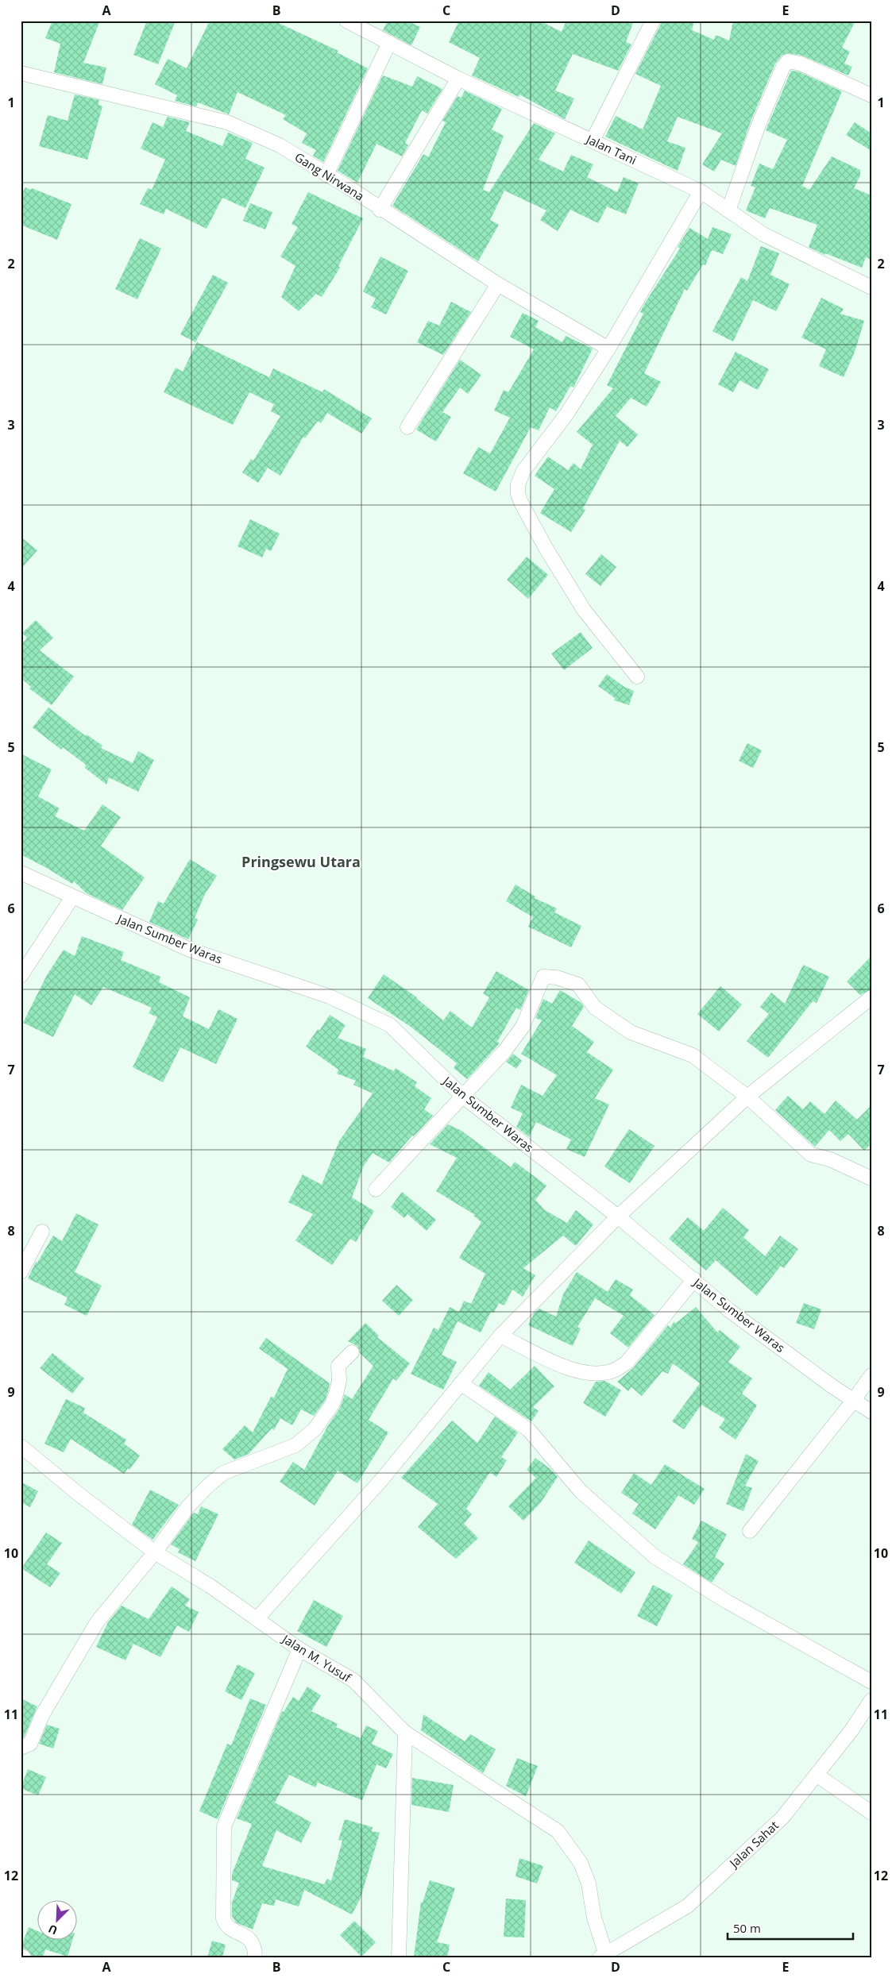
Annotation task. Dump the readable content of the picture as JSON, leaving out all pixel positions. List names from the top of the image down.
{
  "streets": {
    "street": [
      "Jalan Tani",
      "Gang Nirwana",
      "Jalan Sumber Waras",
      "Jalan M. Yusuf",
      "Jalan Sahat"
    ]
  },
  "crossings": [
    ["Jalan M. Yusuf", "Jalan Sahat"]
  ],
  "districts": ["Pringsewu Utara"],
  "scale_bar": "50 m",
  "north": "bottom left",
  "grid": {
    "columns": [
      "A",
      "B",
      "C",
      "D",
      "E"
    ],
    "rows": [
      "1",
      "2",
      "3",
      "4",
      "5",
      "6",
      "7",
      "8",
      "9",
      "10",
      "11",
      "12"
    ]
  }
}
